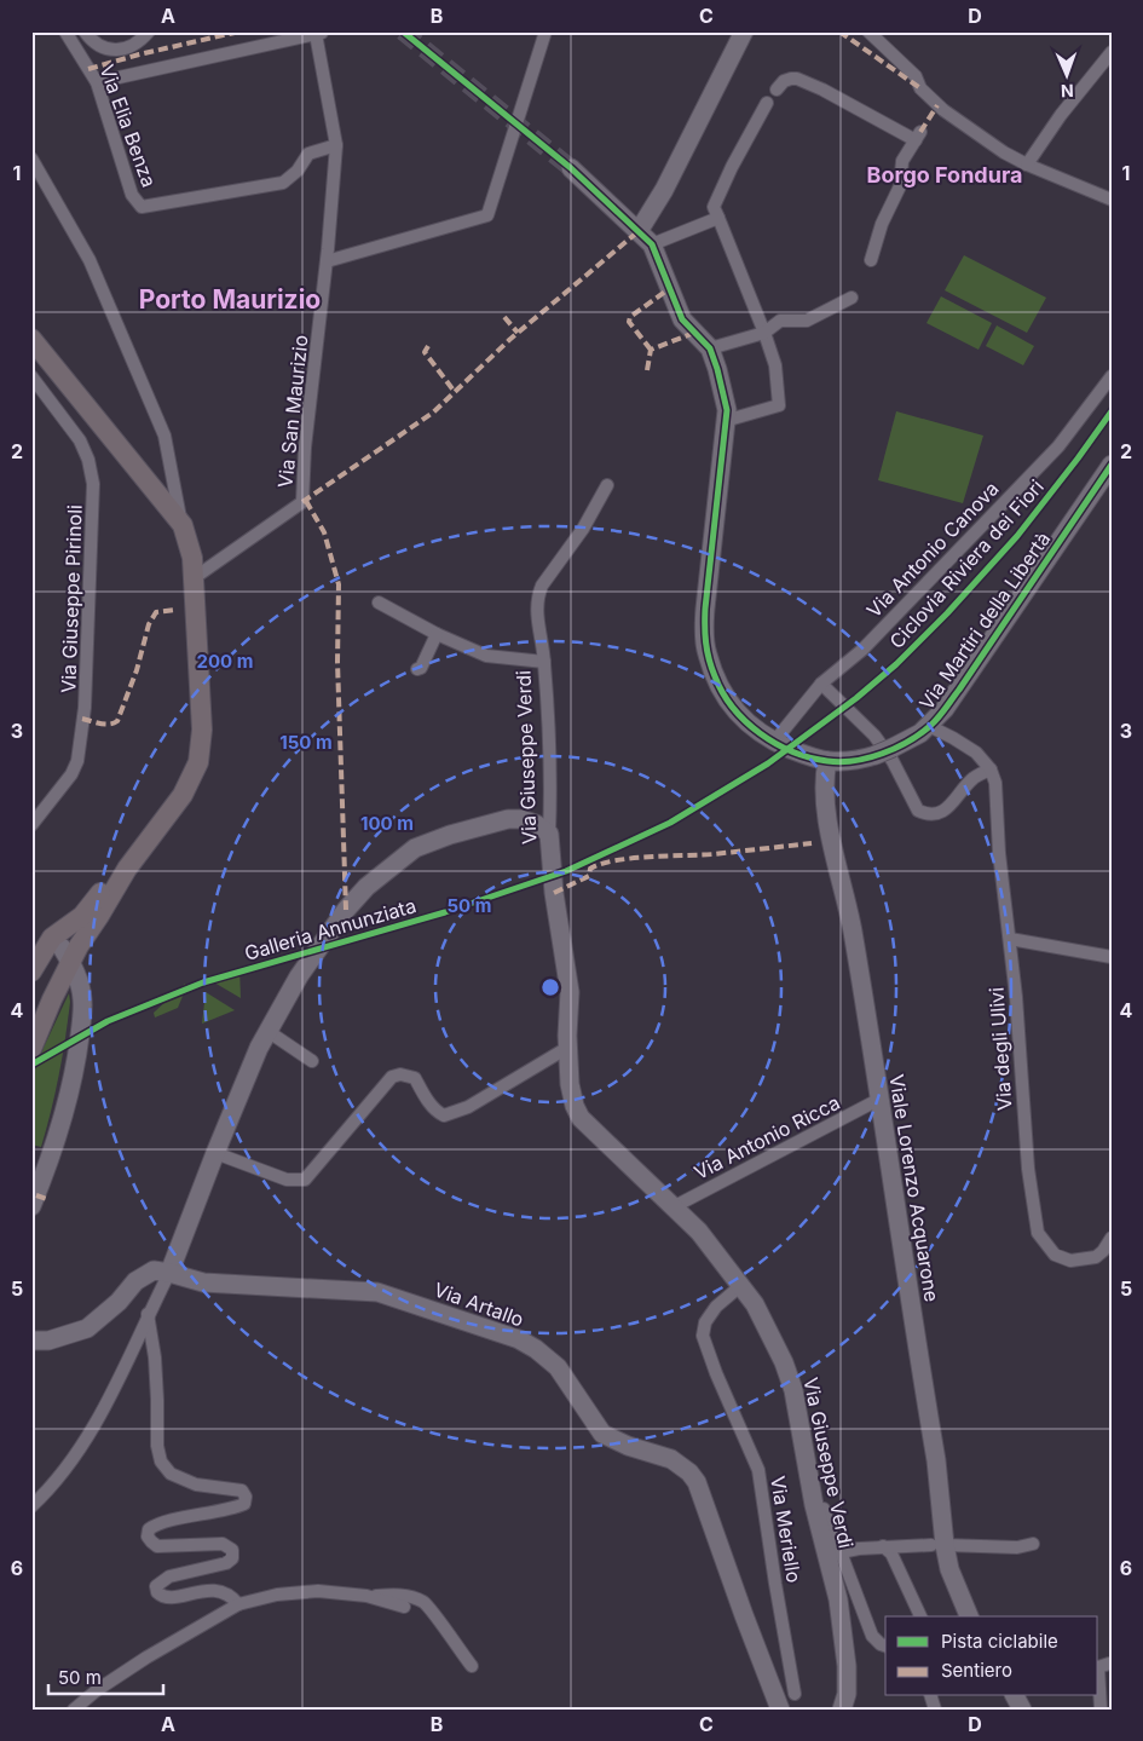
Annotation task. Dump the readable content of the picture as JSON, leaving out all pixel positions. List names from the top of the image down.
{
  "streets": {
    "street": [
      "Via Elia Benza",
      "Via San Maurizio",
      "Via Antonio Canova",
      "Via Giuseppe Pirinoli",
      "Via Martiri della Libertà",
      "Via Giuseppe Verdi",
      "Via degli Ulivi",
      "Via Antonio Ricca",
      "Viale Lorenzo Acquarone",
      "Via Artallo",
      "Via Meriello"
    ],
    "cycle path": ["Ciclovia Riviera dei Fiori"]
  },
  "crossings": [
    ["Via Elia Benza", "Via San Maurizio"],
    ["Via Antonio Canova", "Via Martiri della Libertà"],
    ["Via Martiri della Libertà", "Viale Lorenzo Acquarone"],
    ["Via Giuseppe Verdi", "Via Antonio Ricca"],
    ["Via Giuseppe Verdi", "Via Meriello"],
    ["Via Antonio Ricca", "Viale Lorenzo Acquarone"]
  ],
  "districts": ["Borgo Fondura", "Porto Maurizio"],
  "legend": ["Pista ciclabile", "Sentiero"],
  "scale_bar": "50 m",
  "north": "bottom",
  "grid": {
    "columns": [
      "A",
      "B",
      "C",
      "D"
    ],
    "rows": [
      "1",
      "2",
      "3",
      "4",
      "5",
      "6"
    ]
  },
  "rings": [
    "200 m",
    "150 m",
    "100 m",
    "50 m"
  ]
}
